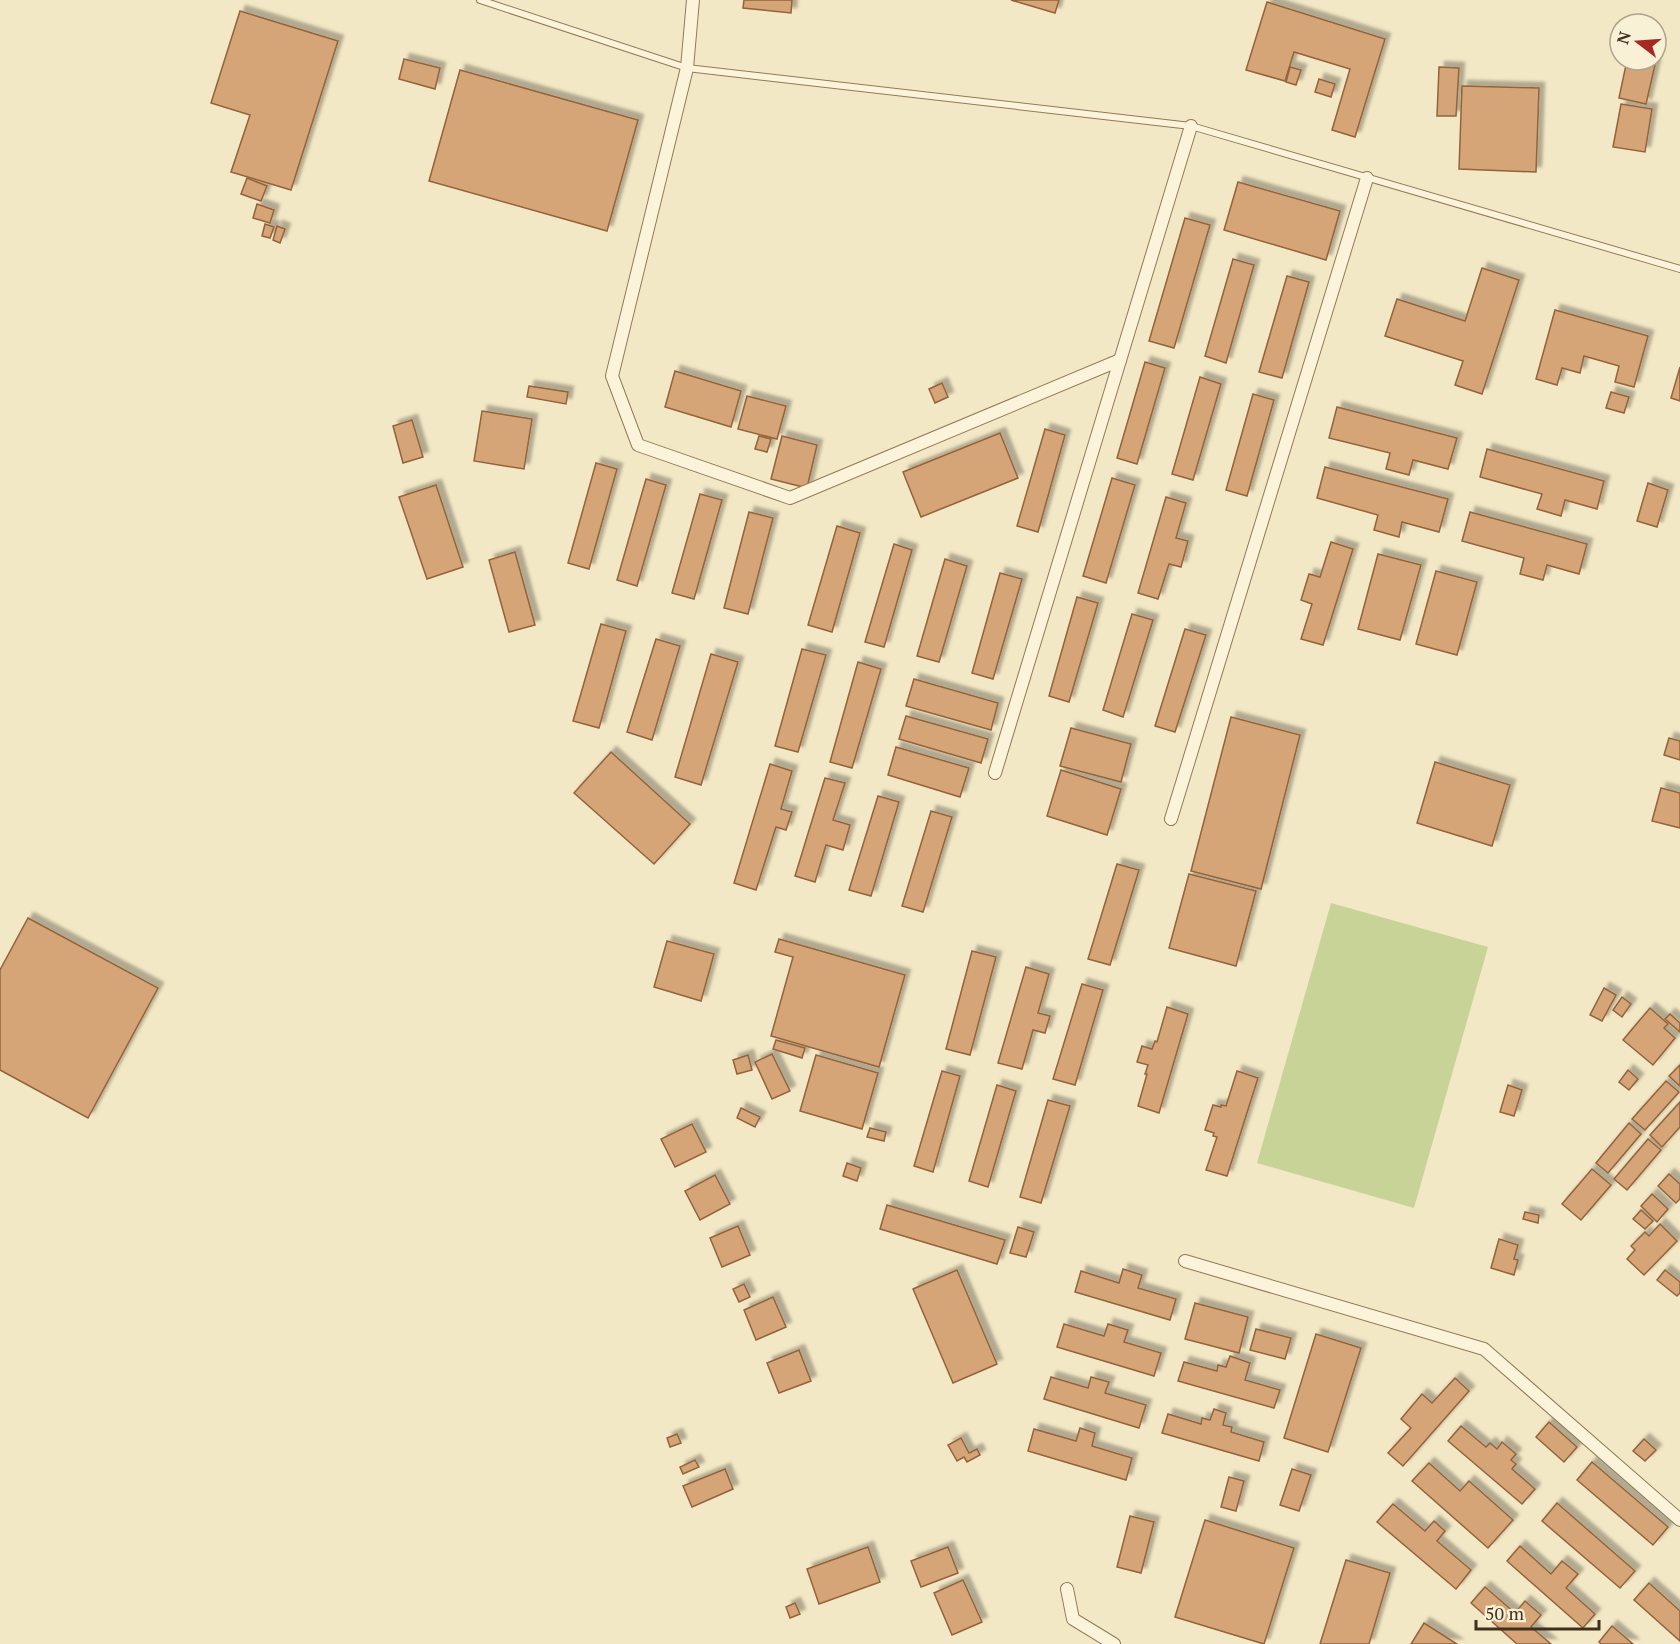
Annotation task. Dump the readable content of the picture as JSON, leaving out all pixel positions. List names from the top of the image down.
{
  "scale_bar": "50 m",
  "north": "left"
}
